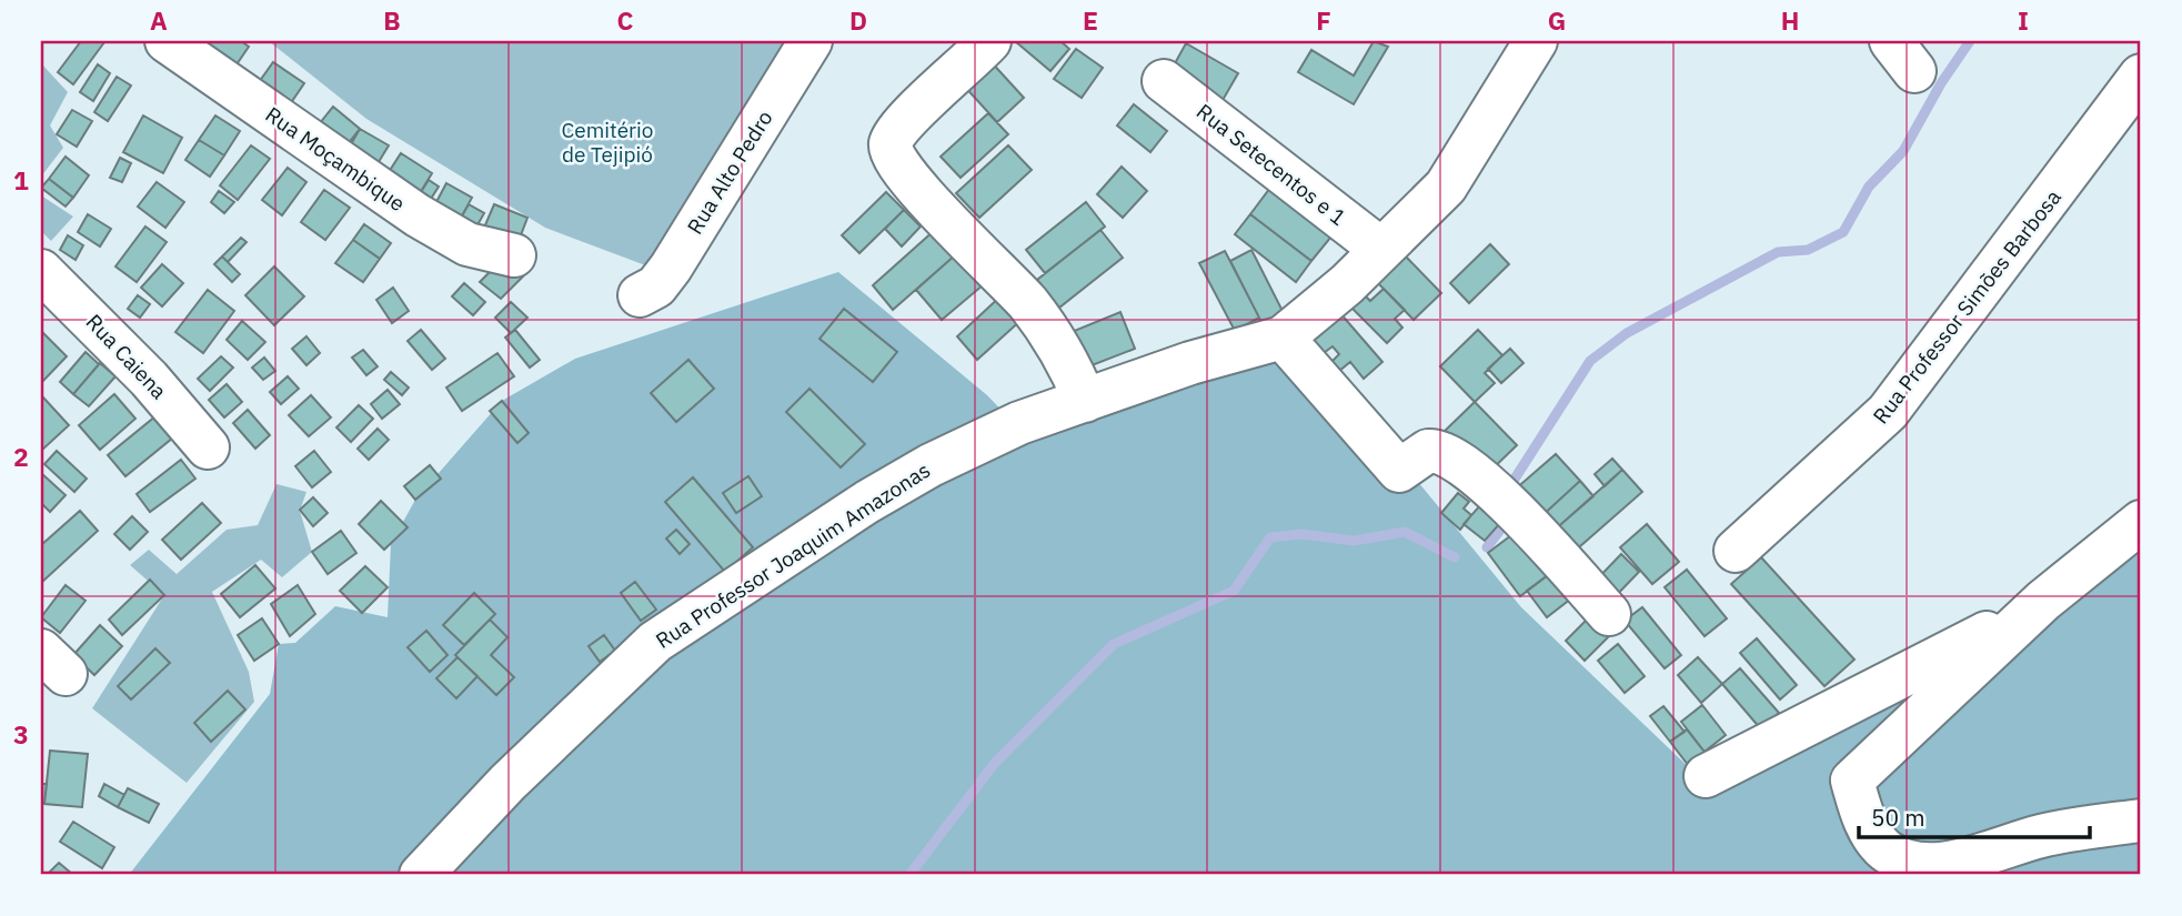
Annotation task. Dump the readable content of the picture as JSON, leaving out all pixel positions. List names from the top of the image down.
{
  "streets": {
    "street": [
      "Rua Moçambique",
      "Rua Setecentos e 1",
      "Rua Alto Pedro",
      "Rua Professor Simões Barbosa",
      "Rua Caiena",
      "Rua Professor Joaquim Amazonas"
    ]
  },
  "parks": ["Cemitério de Tejipió"],
  "scale_bar": "50 m",
  "grid": {
    "columns": [
      "A",
      "B",
      "C",
      "D",
      "E",
      "F",
      "G",
      "H",
      "I"
    ],
    "rows": ["1", "2", "3"]
  }
}
